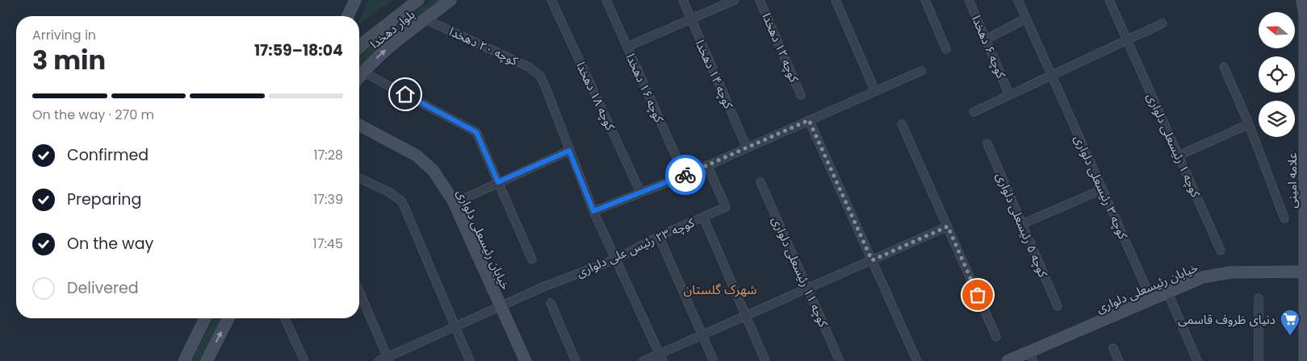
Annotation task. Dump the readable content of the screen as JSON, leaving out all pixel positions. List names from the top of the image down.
{
  "streets": {
    "main road": ["بلوار دهخدا", "علامه امینی", "خیابان رئیسعلی دلواری"],
    "street": [
      "کوچه ۲۰ دهخدا",
      "کوچه ۶ دهخدا",
      "کوچه ۱۲ دهخدا",
      "کوچه ۱۴ دهخدا",
      "کوچه ۱۶ دهخدا",
      "کوچه ۱۸ دهخدا",
      "کوچه ۱ رئیسعلی دلواری",
      "کوچه ۳ رئیسعلی دلواری",
      "کوچه ۵ رئیسعلی دلواری",
      "کوچه ۲۳ رئیس علی دلواری",
      "کوچه ۱۱ رئیسعلی دلواری"
    ]
  },
  "crossings": [
    ["بلوار دهخدا", "کوچه ۲۰ دهخدا"],
    ["علامه امینی", "خیابان رئیسعلی دلواری"],
    ["کوچه ۳ رئیسعلی دلواری", "خیابان رئیسعلی دلواری"],
    ["خیابان رئیسعلی دلواری", "کوچه ۲۳ رئیس علی دلواری"]
  ],
  "districts": ["شهرک گلستان"],
  "places": {
    "supermarket": ["دنیای ظروف قاسمی"]
  },
  "north": "left",
  "page": {
    "heading": ["3 min", "Arriving in", "17:59–18:04"],
    "bar": "On the way · 270 m",
    "list": [
      ["Confirmed", "17:28"],
      ["Preparing", "17:39"],
      ["On the way", "17:45"],
      "Delivered"
    ]
  }
}
